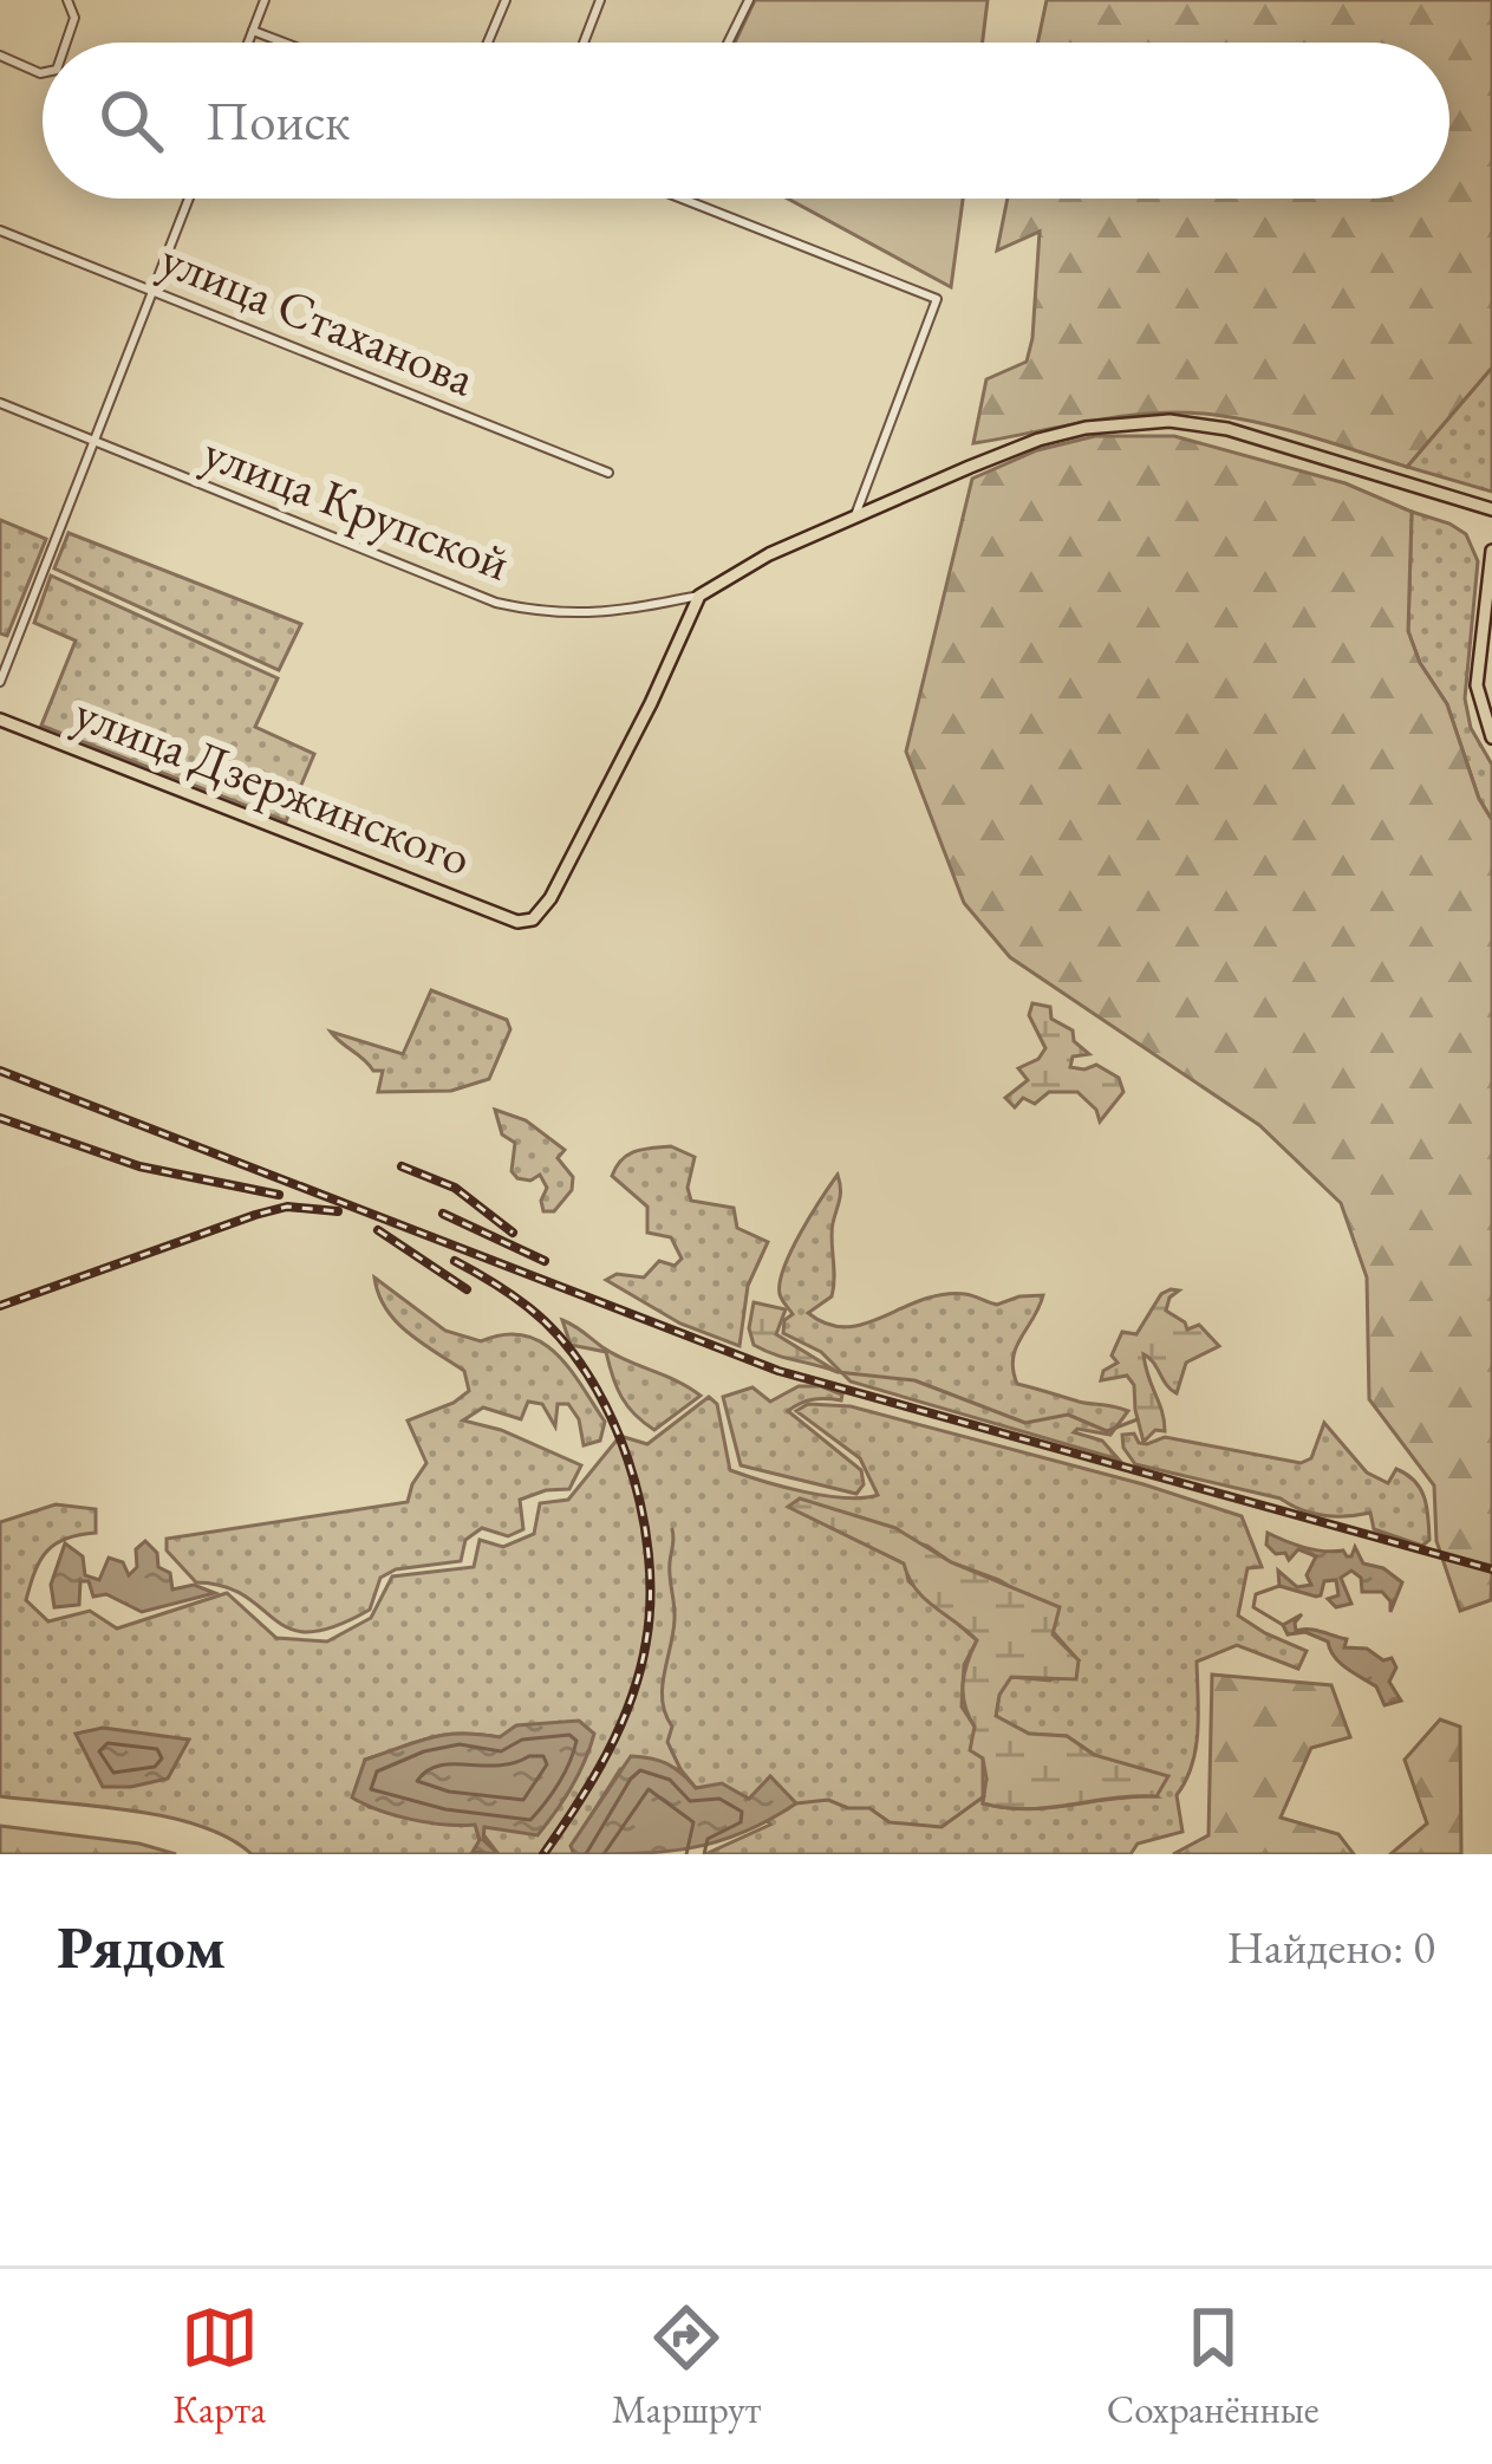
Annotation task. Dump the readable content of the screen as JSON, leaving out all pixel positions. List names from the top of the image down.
{
  "streets": {
    "main road": ["улица Дзержинского"],
    "street": ["улица Стаханова", "улица Крупской"]
  },
  "crossings": [
    ["улица Крупской", "улица Дзержинского"]
  ],
  "page": {
    "search": "Поиск",
    "heading": ["Рядом", "Найдено: 0"],
    "nav": ["Карта", "Маршрут", "Сохранённые"]
  }
}
